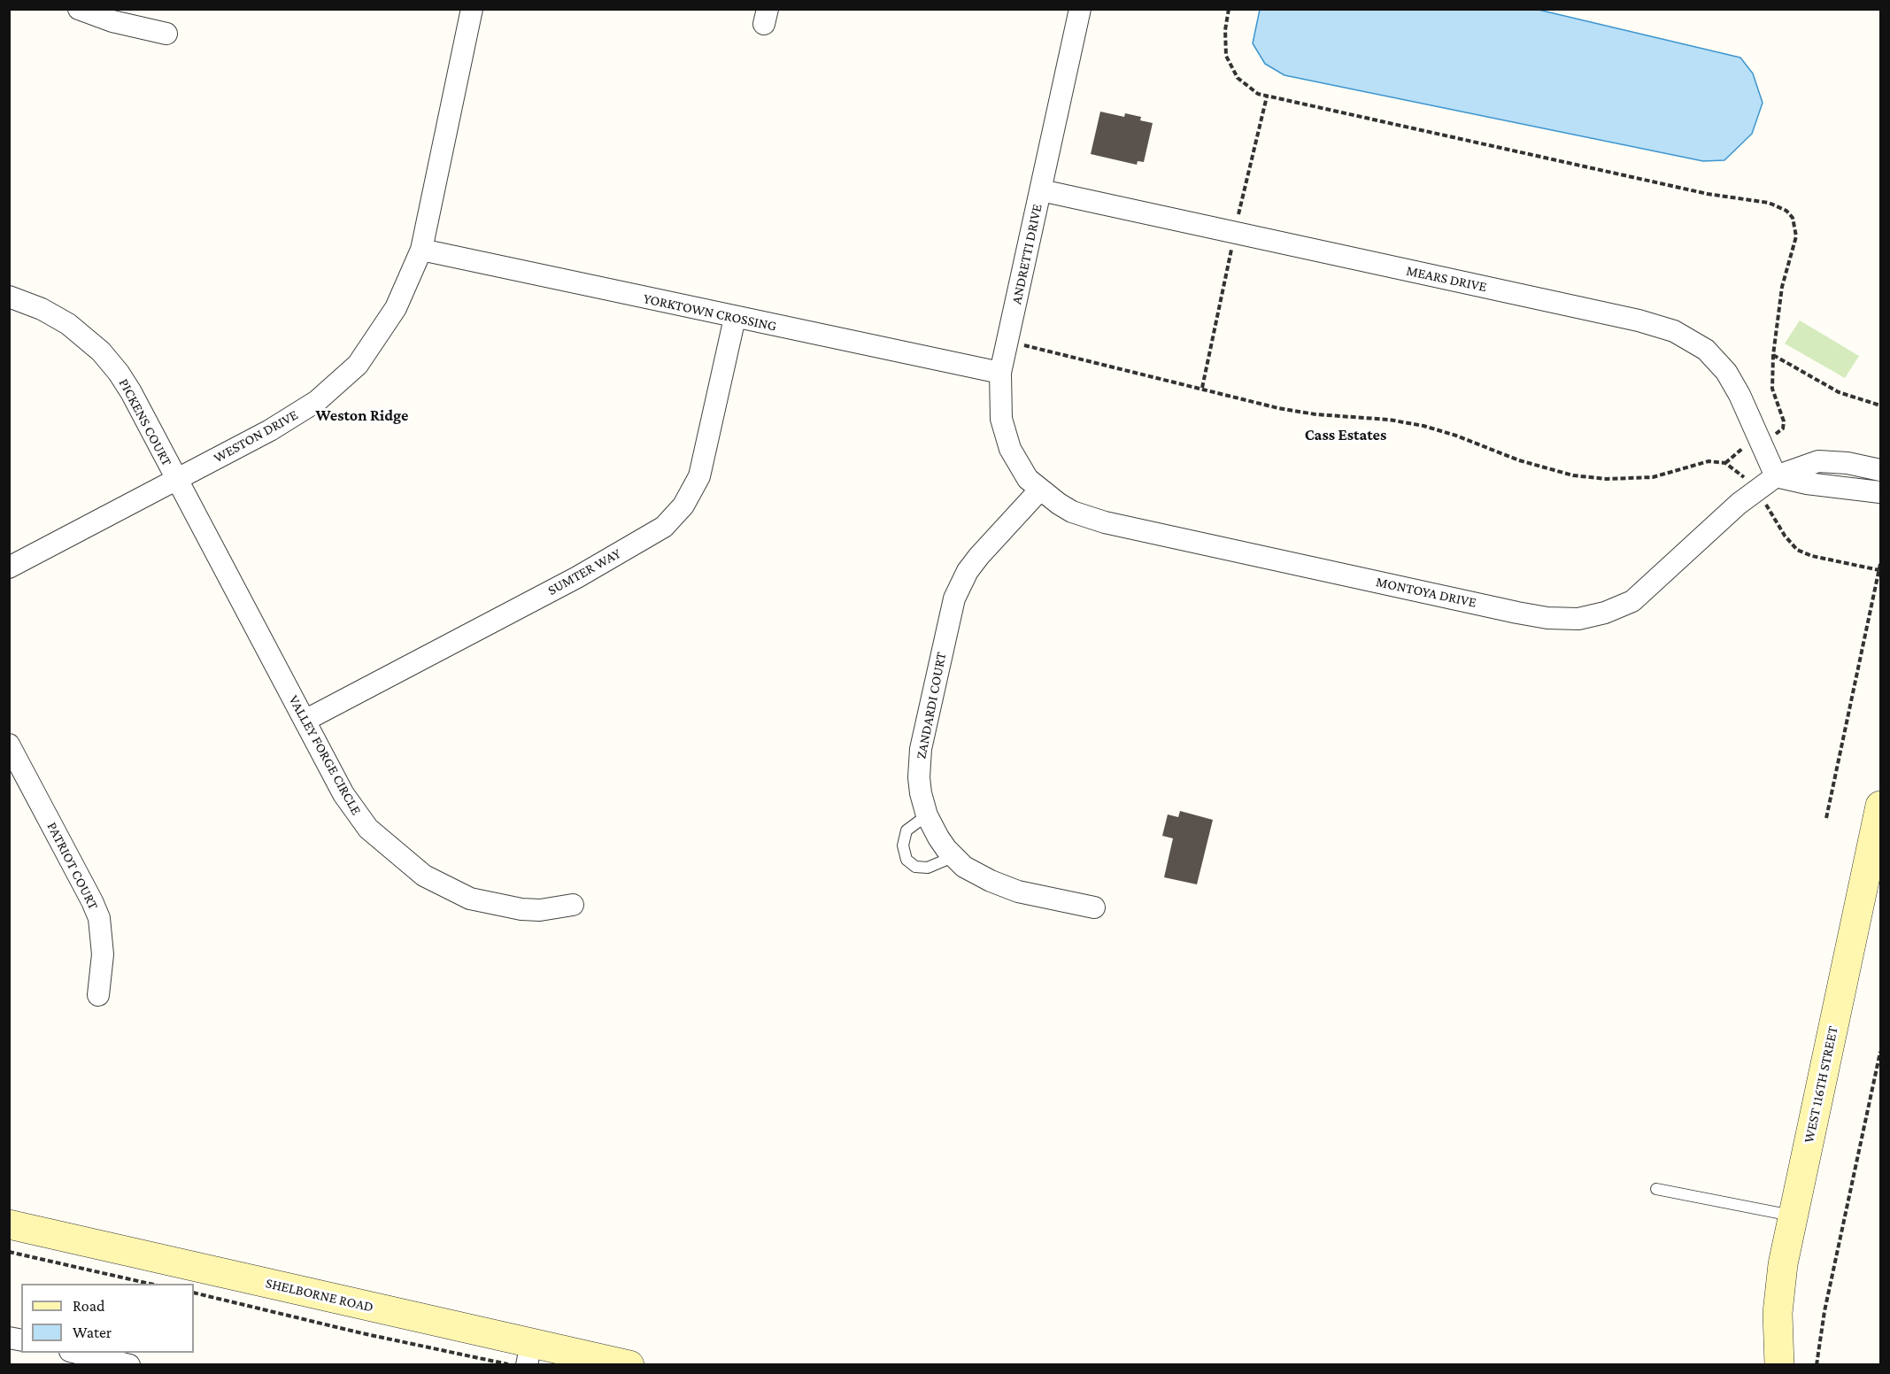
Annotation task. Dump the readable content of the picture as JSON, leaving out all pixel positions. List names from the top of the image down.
{
  "streets": {
    "street": [
      "ANDRETTI DRIVE",
      "MEARS DRIVE",
      "YORKTOWN CROSSING",
      "PICKENS COURT",
      "WESTON DRIVE",
      "SUMTER WAY",
      "MONTOYA DRIVE",
      "ZANDARDI COURT",
      "VALLEY FORGE CIRCLE",
      "PATRIOT COURT",
      "WEST 116TH STREET",
      "SHELBORNE ROAD"
    ]
  },
  "crossings": [
    ["ANDRETTI DRIVE", "MEARS DRIVE"],
    ["ANDRETTI DRIVE", "YORKTOWN CROSSING"],
    ["ANDRETTI DRIVE", "MONTOYA DRIVE"],
    ["ANDRETTI DRIVE", "ZANDARDI COURT"],
    ["MEARS DRIVE", "MONTOYA DRIVE"],
    ["YORKTOWN CROSSING", "WESTON DRIVE"],
    ["YORKTOWN CROSSING", "SUMTER WAY"],
    ["PICKENS COURT", "WESTON DRIVE"],
    ["PICKENS COURT", "VALLEY FORGE CIRCLE"],
    ["WESTON DRIVE", "VALLEY FORGE CIRCLE"],
    ["SUMTER WAY", "VALLEY FORGE CIRCLE"],
    ["MONTOYA DRIVE", "ZANDARDI COURT"]
  ],
  "districts": ["Weston Ridge", "Cass Estates"],
  "legend": ["Road", "Water"]
}
